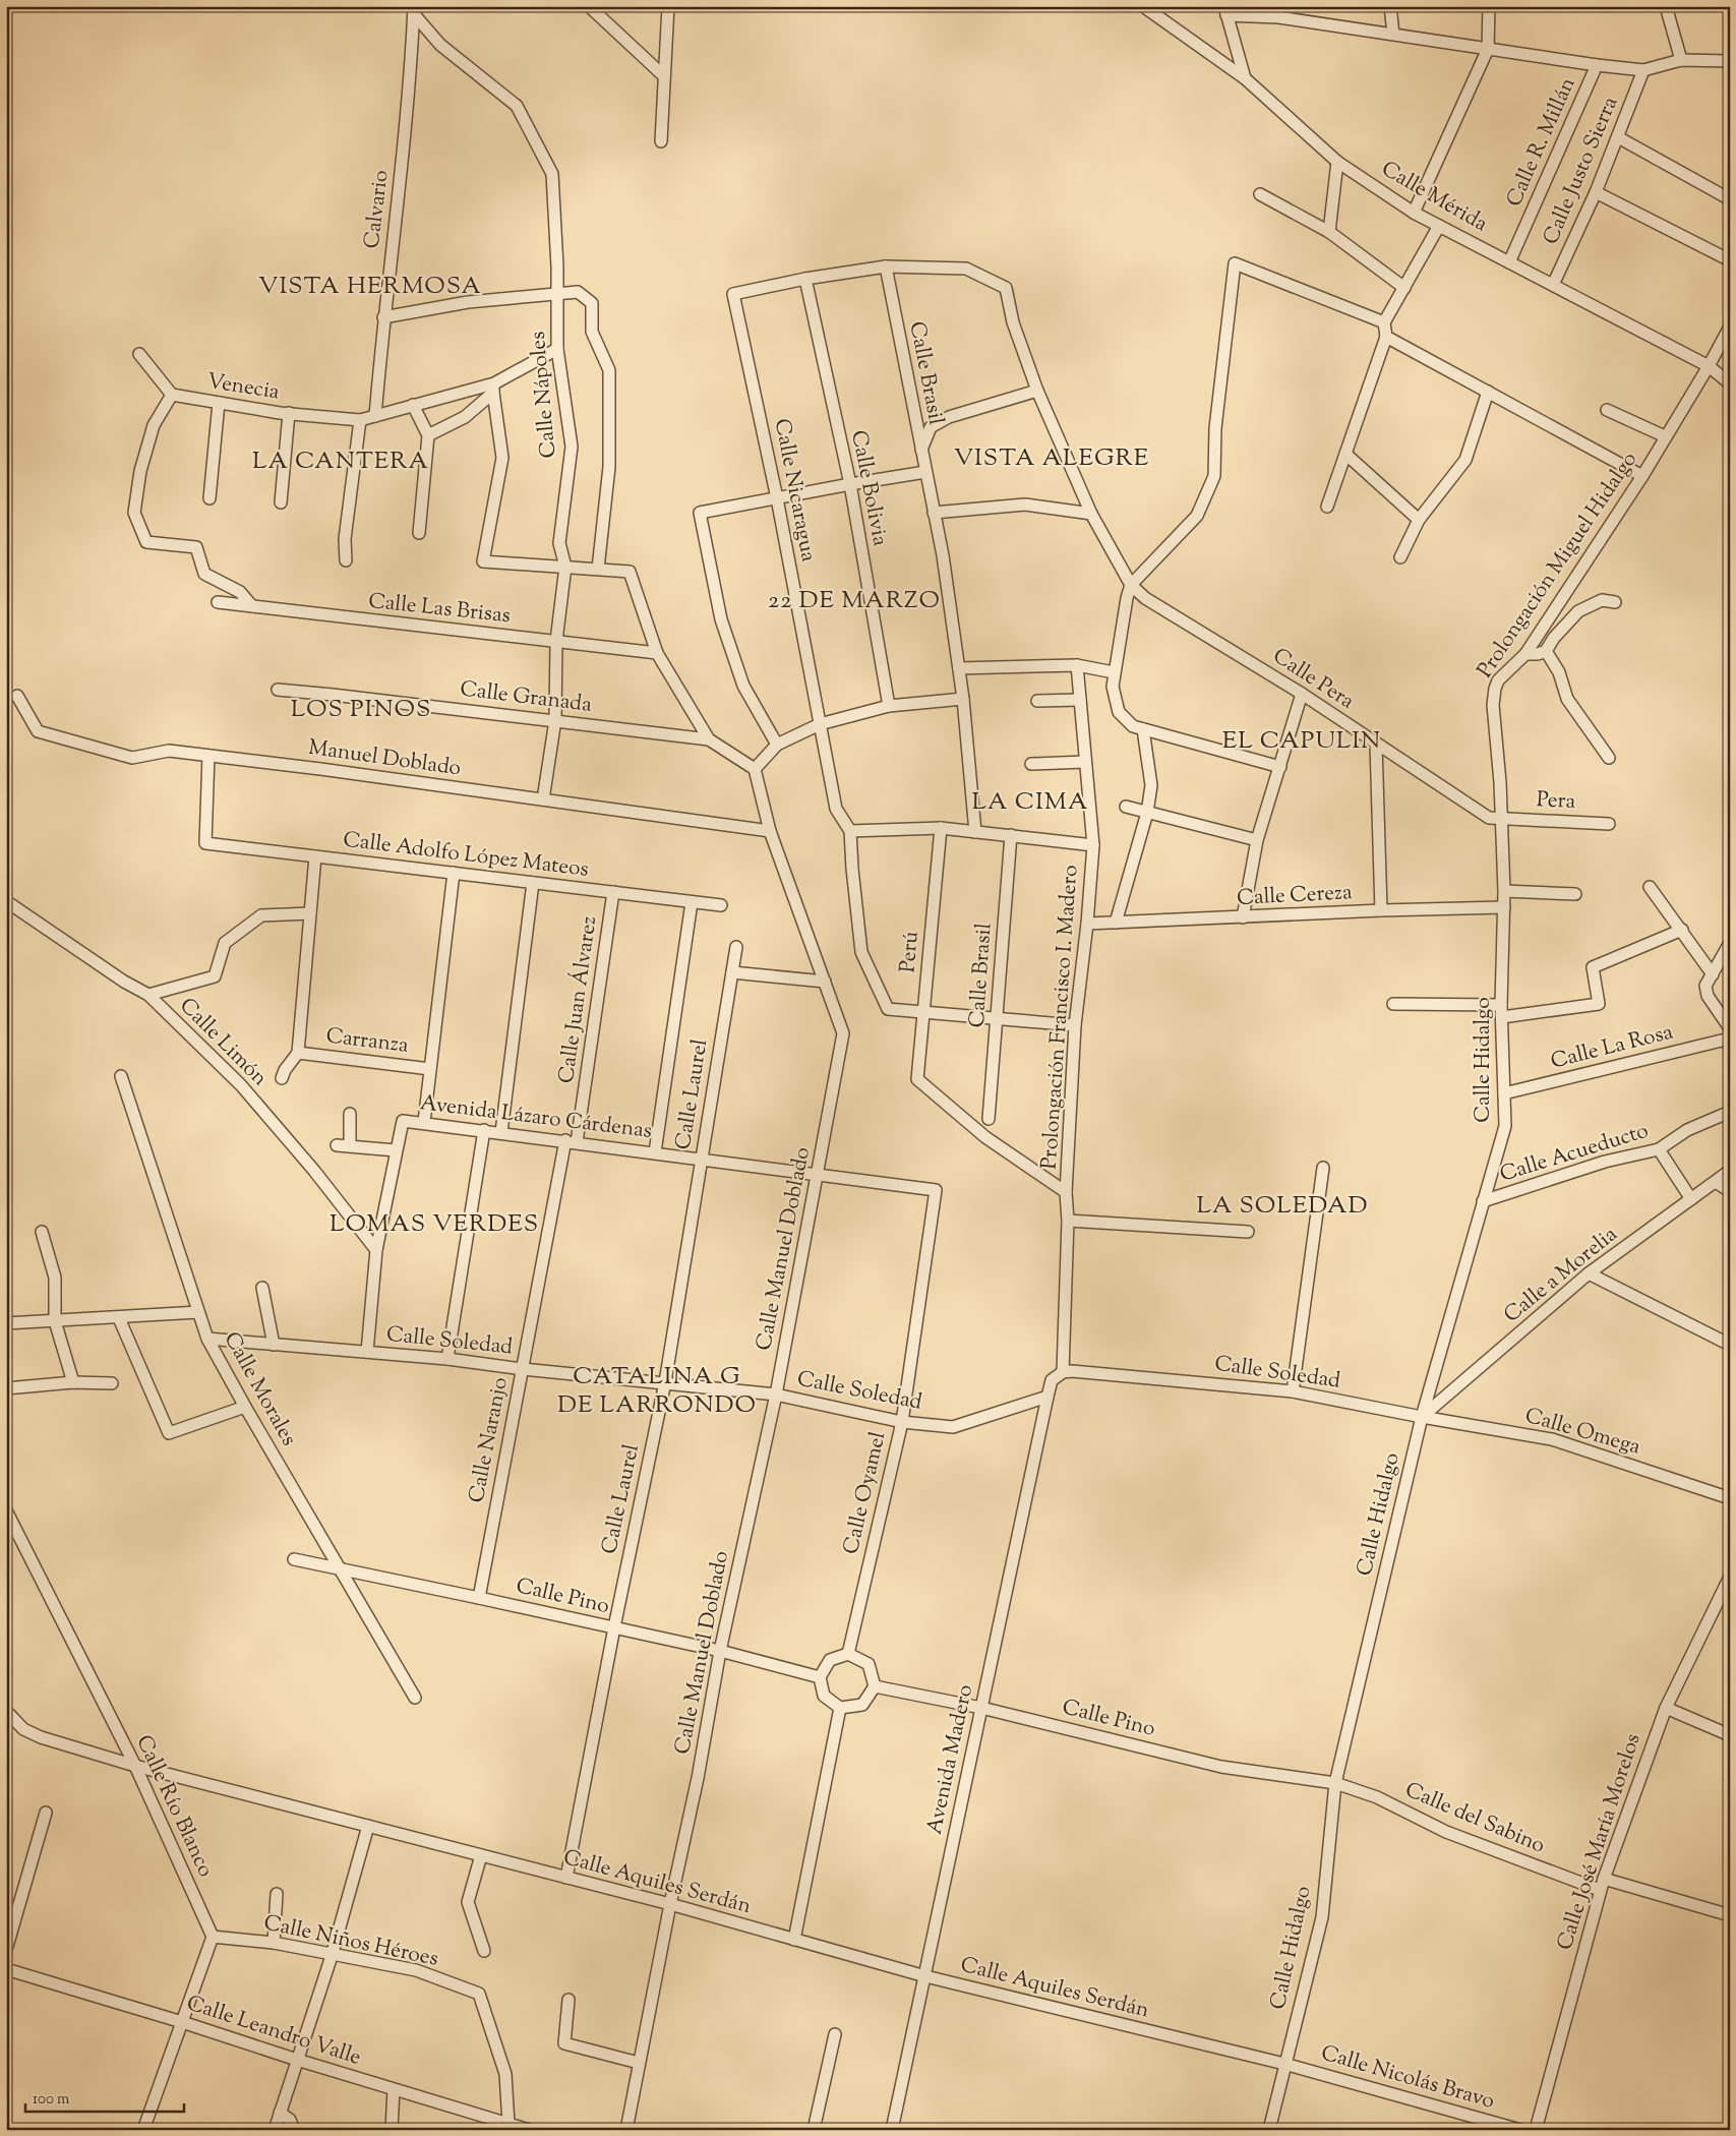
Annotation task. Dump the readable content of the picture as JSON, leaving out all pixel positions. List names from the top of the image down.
{
  "streets": {
    "street": [
      "Calle R. Millán",
      "Calle Justo Sierra",
      "Calle Mérida",
      "Calvario",
      "Calle Brasil",
      "Venecia",
      "Calle Nápoles",
      "Calle Bolivia",
      "Calle Nicaragua",
      "Prolongación Miguel Hidalgo",
      "Calle Las Brisas",
      "Calle Pera",
      "Calle Granada",
      "Manuel Doblado",
      "Pera",
      "Calle Adolfo López Mateos",
      "Calle Cereza",
      "Perú",
      "Calle Juan Álvarez",
      "Prolongación Francisco I. Madero",
      "Carranza",
      "Calle Limón",
      "Calle La Rosa",
      "Calle Hidalgo",
      "Calle Laurel",
      "Avenida Lázaro Cárdenas",
      "Calle Acueducto",
      "Calle Manuel Doblado",
      "Calle a Morelia",
      "Calle Soledad",
      "Calle Morales",
      "Calle Omega",
      "Calle Naranjo",
      "Calle Oyamel",
      "Calle Pino",
      "Avenida Madero",
      "Calle Río Blanco",
      "Calle del Sabino",
      "Calle José María Morelos",
      "Calle Aquiles Serdán",
      "Calle Niños Héroes",
      "Calle Leandro Valle",
      "Calle Nicolás Bravo"
    ]
  },
  "crossings": [
    ["Calle R. Millán", "Calle Mérida"],
    ["Calle Justo Sierra", "Calle Mérida"],
    ["Calle Mérida", "Prolongación Miguel Hidalgo"],
    ["Calvario", "Calle Nápoles"],
    ["Calle Nápoles", "Calle Las Brisas"],
    ["Calle Nápoles", "Calle Granada"],
    ["Calle Bolivia", "Calle Nicaragua"],
    ["Prolongación Miguel Hidalgo", "Calle Pera"],
    ["Prolongación Miguel Hidalgo", "Pera"],
    ["Prolongación Miguel Hidalgo", "Calle Cereza"],
    ["Prolongación Miguel Hidalgo", "Calle Hidalgo"],
    ["Calle Pera", "Pera"],
    ["Manuel Doblado", "Calle Adolfo López Mateos"],
    ["Manuel Doblado", "Calle Manuel Doblado"],
    ["Calle Adolfo López Mateos", "Calle Juan Álvarez"],
    ["Calle Cereza", "Prolongación Francisco I. Madero"],
    ["Calle Cereza", "Calle Hidalgo"],
    ["Perú", "Prolongación Francisco I. Madero"],
    ["Calle Juan Álvarez", "Avenida Lázaro Cárdenas"],
    ["Calle Juan Álvarez", "Calle Naranjo"],
    ["Prolongación Francisco I. Madero", "Calle Soledad"],
    ["Calle La Rosa", "Calle Hidalgo"],
    ["Calle Hidalgo", "Calle Acueducto"],
    ["Calle Hidalgo", "Calle a Morelia"],
    ["Calle Hidalgo", "Calle Soledad"],
    ["Calle Hidalgo", "Calle Omega"],
    ["Calle Hidalgo", "Calle Pino"],
    ["Calle Hidalgo", "Calle del Sabino"],
    ["Calle Hidalgo", "Calle Aquiles Serdán"],
    ["Calle Hidalgo", "Calle Nicolás Bravo"],
    ["Calle Laurel", "Avenida Lázaro Cárdenas"],
    ["Calle Laurel", "Calle Soledad"],
    ["Calle Laurel", "Calle Pino"],
    ["Calle Laurel", "Calle Aquiles Serdán"],
    ["Avenida Lázaro Cárdenas", "Calle Manuel Doblado"],
    ["Avenida Lázaro Cárdenas", "Calle Naranjo"],
    ["Avenida Lázaro Cárdenas", "Calle Oyamel"],
    ["Calle Manuel Doblado", "Calle Soledad"],
    ["Calle Manuel Doblado", "Calle Pino"],
    ["Calle Manuel Doblado", "Calle Aquiles Serdán"],
    ["Calle a Morelia", "Calle Soledad"],
    ["Calle a Morelia", "Calle Omega"],
    ["Calle Soledad", "Calle Morales"],
    ["Calle Soledad", "Calle Omega"],
    ["Calle Soledad", "Calle Naranjo"],
    ["Calle Soledad", "Calle Oyamel"],
    ["Calle Soledad", "Avenida Madero"],
    ["Calle Morales", "Calle Pino"],
    ["Calle Naranjo", "Calle Pino"],
    ["Calle Oyamel", "Calle Pino"],
    ["Calle Pino", "Avenida Madero"],
    ["Calle Pino", "Calle del Sabino"],
    ["Avenida Madero", "Calle Aquiles Serdán"],
    ["Calle Río Blanco", "Calle Aquiles Serdán"],
    ["Calle Río Blanco", "Calle Niños Héroes"],
    ["Calle del Sabino", "Calle José María Morelos"],
    ["Calle Aquiles Serdán", "Calle Nicolás Bravo"],
    ["Calle Niños Héroes", "Calle Leandro Valle"]
  ],
  "districts": [
    "VISTA HERMOSA",
    "VISTA ALEGRE",
    "LA CANTERA",
    "22 DE MARZO",
    "LOS PINOS",
    "EL CAPULIN",
    "LA CIMA",
    "LA SOLEDAD",
    "LOMAS VERDES",
    "CATALINA G DE LARRONDO"
  ],
  "scale_bar": "100 m"
}
